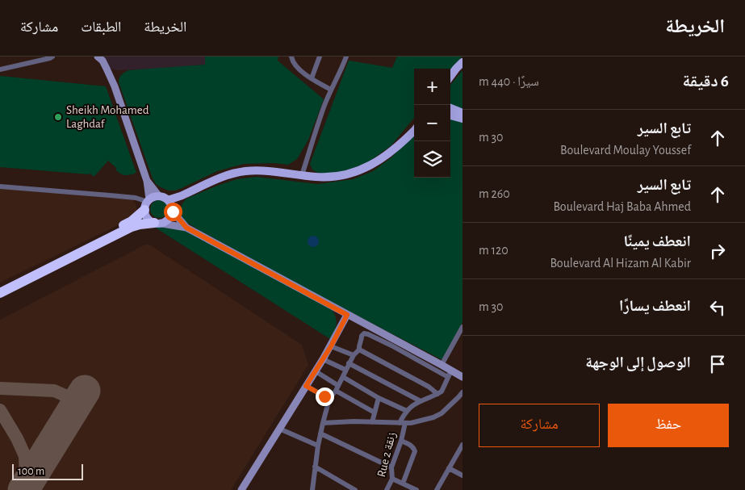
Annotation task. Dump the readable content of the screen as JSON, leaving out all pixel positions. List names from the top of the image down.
{
  "streets": {
    "street": ["Rue 2 زنقة"]
  },
  "places": ["Sheikh Mohamed Laghdaf"],
  "scale_bar": "100 m",
  "page": {
    "header": "الخريطة",
    "nav": ["الخريطة", "الطبقات", "مشاركة"],
    "heading": ["6 دقيقة", "سيرًا · 440 m"],
    "map_buttons": ["+", "−"],
    "list": [
      ["تابع السير", "Boulevard Moulay Youssef", "30 m"],
      ["تابع السير", "Boulevard Haj Baba Ahmed", "260 m"],
      ["انعطف يمينًا", "Boulevard Al Hizam Al Kabir", "120 m"],
      ["انعطف يسارًا", "30 m"],
      "الوصول إلى الوجهة"
    ],
    "buttons": ["حفظ", "مشاركة"],
    "scale": "100 m"
  }
}
